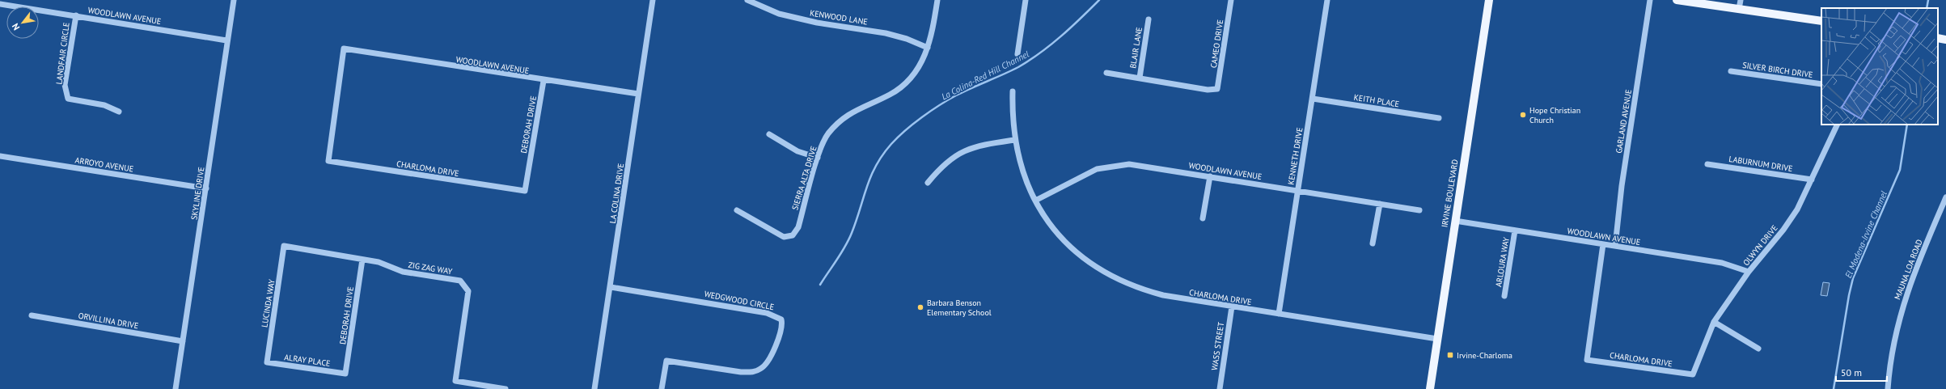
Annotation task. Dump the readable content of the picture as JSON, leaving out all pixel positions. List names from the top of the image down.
{
  "streets": {
    "main road": ["IRVINE BOULEVARD"],
    "street": [
      "WOODLAWN AVENUE",
      "KENWOOD LANE",
      "CAMEO DRIVE",
      "BLAIR LANE",
      "LANDFAIR CIRCLE",
      "SILVER BIRCH DRIVE",
      "KEITH PLACE",
      "GARLAND AVENUE",
      "DEBORAH DRIVE",
      "KENNETH DRIVE",
      "LABURNUM DRIVE",
      "ARROYO AVENUE",
      "CHARLOMA DRIVE",
      "SIERRA ALTA DRIVE",
      "SKYLINE DRIVE",
      "LA COLINA DRIVE",
      "OLWYN DRIVE",
      "ARLOURA WAY",
      "ZIG ZAG WAY",
      "MAUNA LOA ROAD",
      "WEDGWOOD CIRCLE",
      "LUCINDA WAY",
      "ORVILLINA DRIVE",
      "WASS STREET",
      "ALRAY PLACE"
    ]
  },
  "crossings": [
    ["WOODLAWN AVENUE", "LANDFAIR CIRCLE"],
    ["WOODLAWN AVENUE", "GARLAND AVENUE"],
    ["WOODLAWN AVENUE", "DEBORAH DRIVE"],
    ["WOODLAWN AVENUE", "KENNETH DRIVE"],
    ["WOODLAWN AVENUE", "CHARLOMA DRIVE"],
    ["WOODLAWN AVENUE", "SKYLINE DRIVE"],
    ["WOODLAWN AVENUE", "LA COLINA DRIVE"],
    ["WOODLAWN AVENUE", "IRVINE BOULEVARD"],
    ["WOODLAWN AVENUE", "OLWYN DRIVE"],
    ["WOODLAWN AVENUE", "ARLOURA WAY"],
    ["KENWOOD LANE", "SIERRA ALTA DRIVE"],
    ["CAMEO DRIVE", "BLAIR LANE"],
    ["KEITH PLACE", "KENNETH DRIVE"],
    ["DEBORAH DRIVE", "CHARLOMA DRIVE"],
    ["DEBORAH DRIVE", "ZIG ZAG WAY"],
    ["DEBORAH DRIVE", "ALRAY PLACE"],
    ["KENNETH DRIVE", "CHARLOMA DRIVE"],
    ["LABURNUM DRIVE", "OLWYN DRIVE"],
    ["ARROYO AVENUE", "SKYLINE DRIVE"],
    ["CHARLOMA DRIVE", "IRVINE BOULEVARD"],
    ["CHARLOMA DRIVE", "OLWYN DRIVE"],
    ["CHARLOMA DRIVE", "WASS STREET"],
    ["SKYLINE DRIVE", "ORVILLINA DRIVE"],
    ["LA COLINA DRIVE", "WEDGWOOD CIRCLE"],
    ["ZIG ZAG WAY", "LUCINDA WAY"],
    ["LUCINDA WAY", "ALRAY PLACE"]
  ],
  "water": ["La Colina-Red Hill Channel", "El Modena-Irvine Channel"],
  "places": {
    "other": ["Hope Christian Church", "Barbara Benson Elementary School"],
    "transit": ["Irvine-Charloma"]
  },
  "scale_bar": "50 m",
  "north": "bottom left"
}
